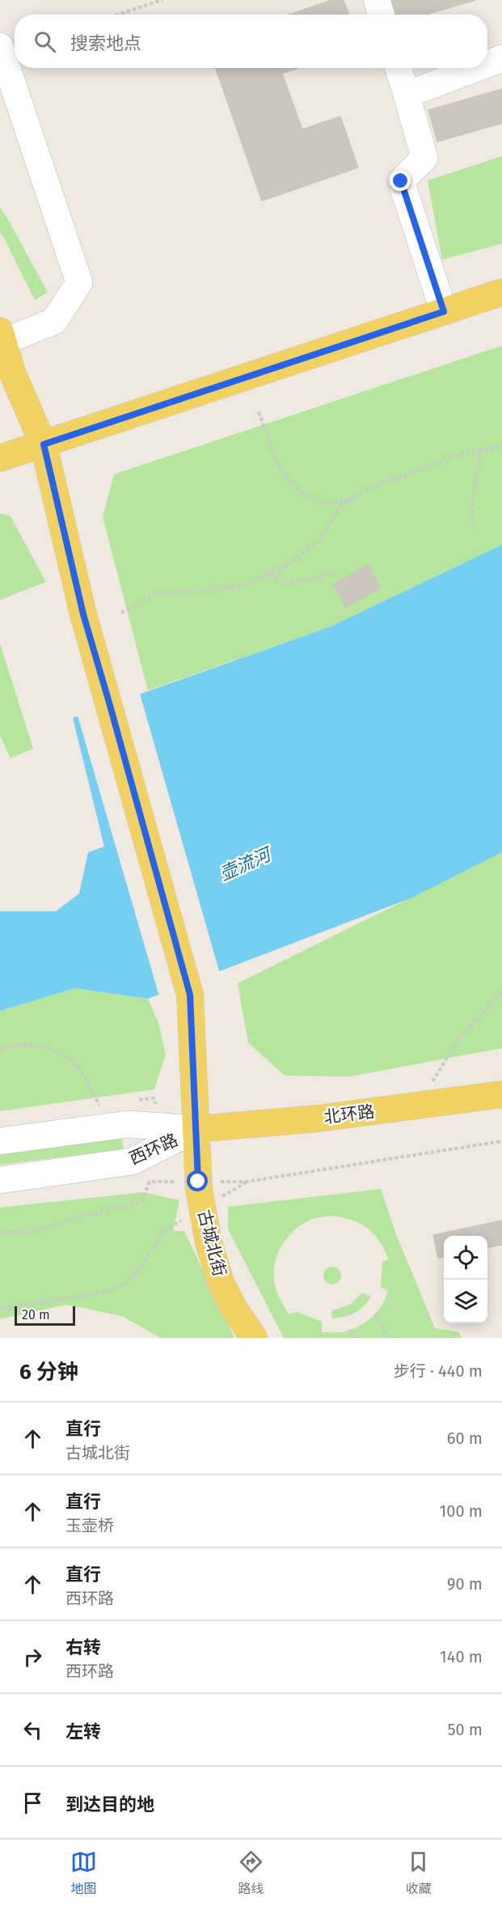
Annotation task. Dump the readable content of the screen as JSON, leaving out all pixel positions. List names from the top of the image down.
{
  "streets": {
    "main road": ["北环路", "古城北街"],
    "street": ["西环路"]
  },
  "crossings": [
    ["北环路", "西环路"],
    ["北环路", "古城北街"],
    ["西环路", "古城北街"]
  ],
  "water": ["壶流河"],
  "scale_bar": "20 m",
  "page": {
    "search": "搜索地点",
    "scale": "20 m",
    "heading": ["6 分钟", "步行 · 440 m"],
    "list": [
      ["直行", "古城北街", "60 m"],
      ["直行", "玉壶桥", "100 m"],
      ["直行", "西环路", "90 m"],
      ["右转", "西环路", "140 m"],
      ["左转", "50 m"],
      "到达目的地"
    ],
    "nav": ["地图", "路线", "收藏"]
  }
}
